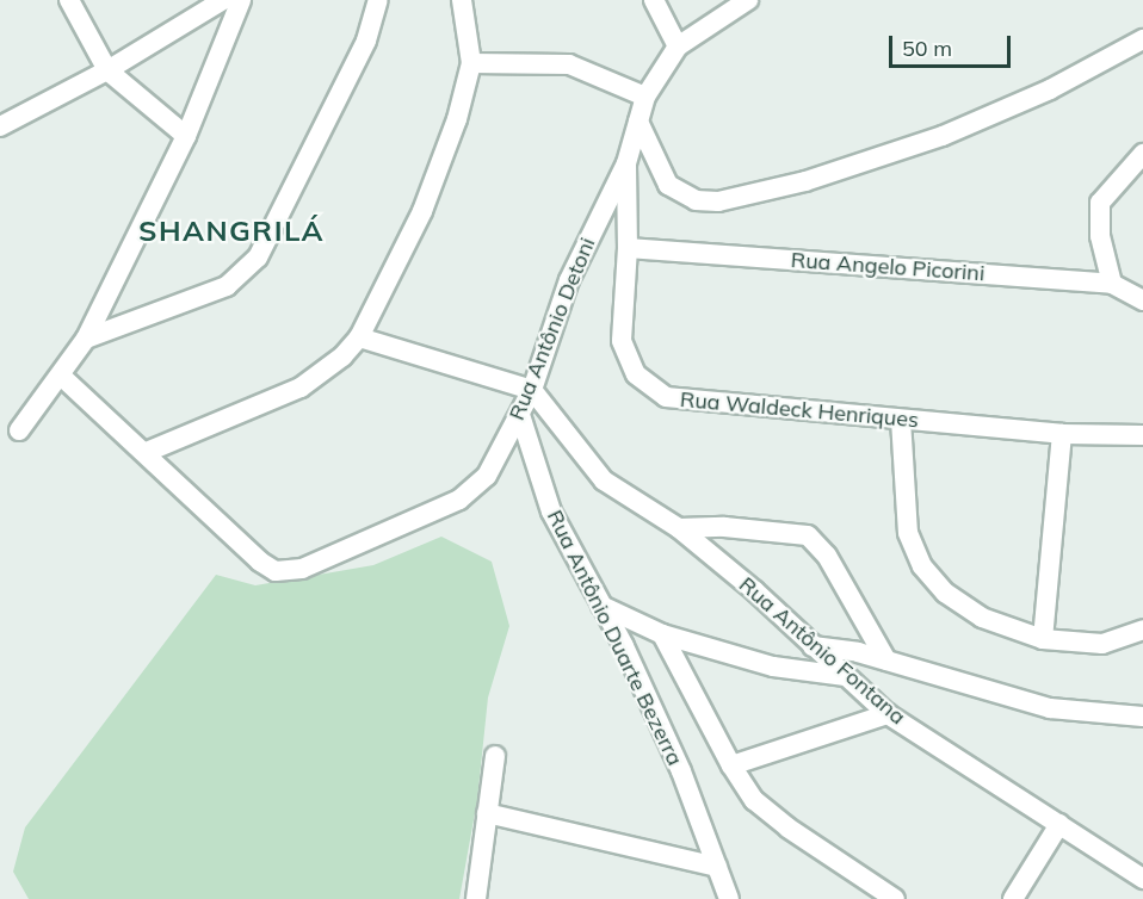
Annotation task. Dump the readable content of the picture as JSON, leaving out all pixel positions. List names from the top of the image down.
{
  "streets": {
    "street": [
      "Rua Angelo Picorini",
      "Rua Antônio Detoni",
      "Rua Waldeck Henriques",
      "Rua Antônio Duarte Bezerra",
      "Rua Antônio Fontana"
    ]
  },
  "crossings": [
    ["Rua Angelo Picorini", "Rua Waldeck Henriques"],
    ["Rua Antônio Detoni", "Rua Waldeck Henriques"],
    ["Rua Antônio Detoni", "Rua Antônio Duarte Bezerra"],
    ["Rua Antônio Detoni", "Rua Antônio Fontana"]
  ],
  "districts": ["SHANGRILÁ"],
  "scale_bar": "50 m"
}
